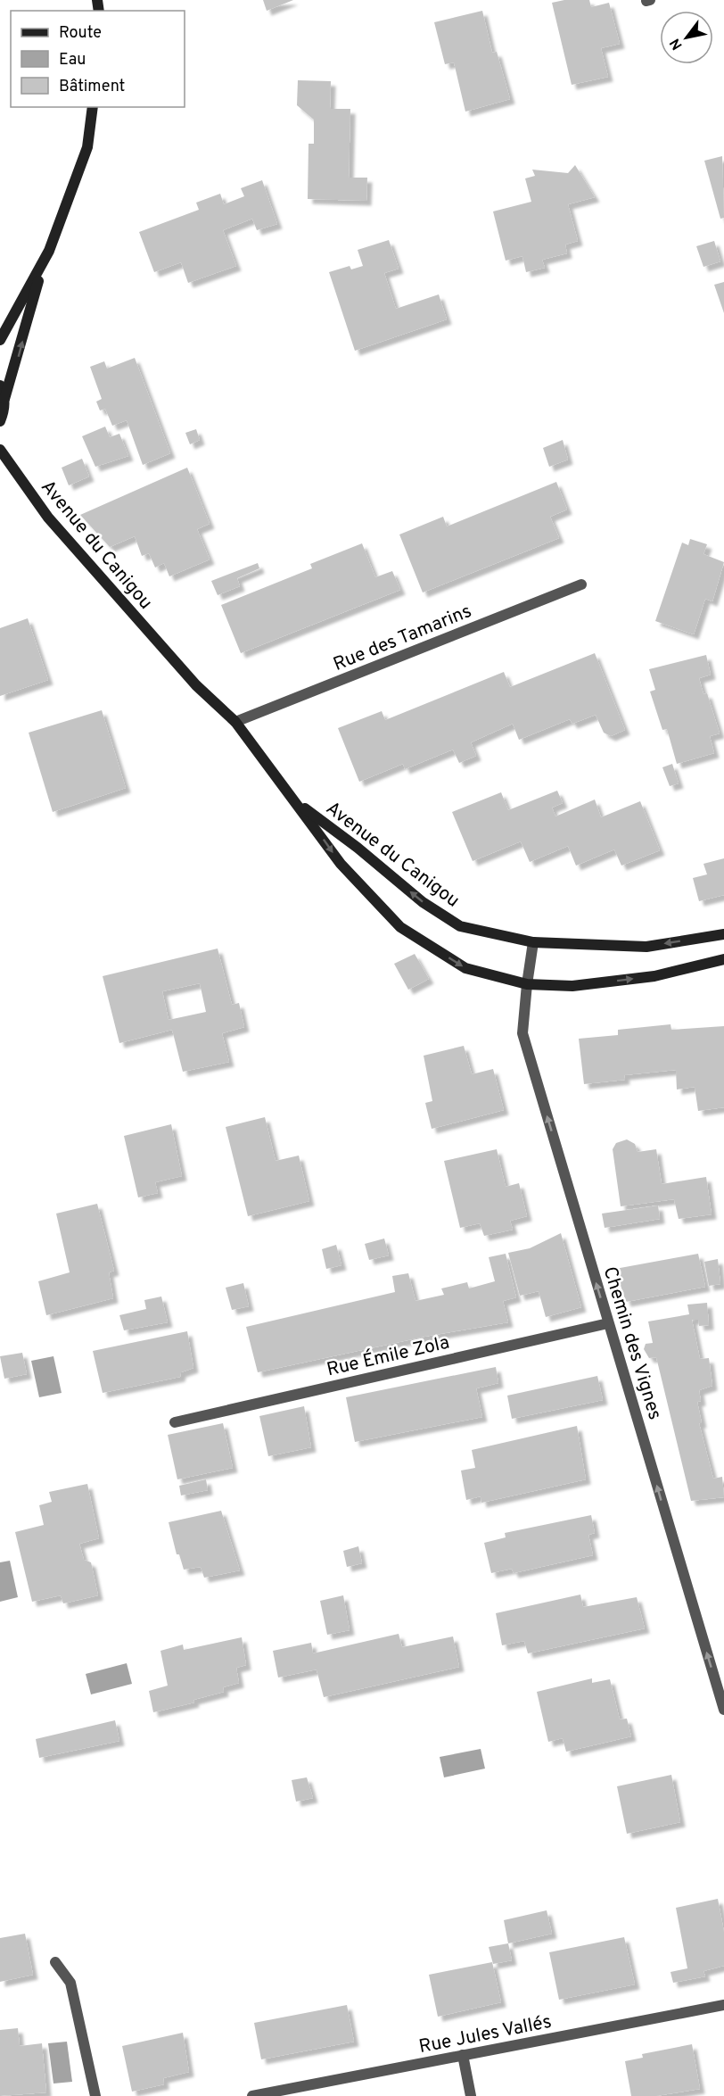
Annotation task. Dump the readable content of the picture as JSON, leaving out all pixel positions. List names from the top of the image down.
{
  "streets": {
    "main road": ["Avenue du Canigou"],
    "street": [
      "Rue des Tamarins",
      "Chemin des Vignes",
      "Rue Émile Zola",
      "Rue Jules Vallés"
    ]
  },
  "crossings": [
    ["Avenue du Canigou", "Rue des Tamarins"],
    ["Avenue du Canigou", "Chemin des Vignes"],
    ["Chemin des Vignes", "Rue Émile Zola"]
  ],
  "one_way": ["Chemin des Vignes"],
  "legend": ["Route", "Eau", "Bâtiment"],
  "north": "bottom left"
}
